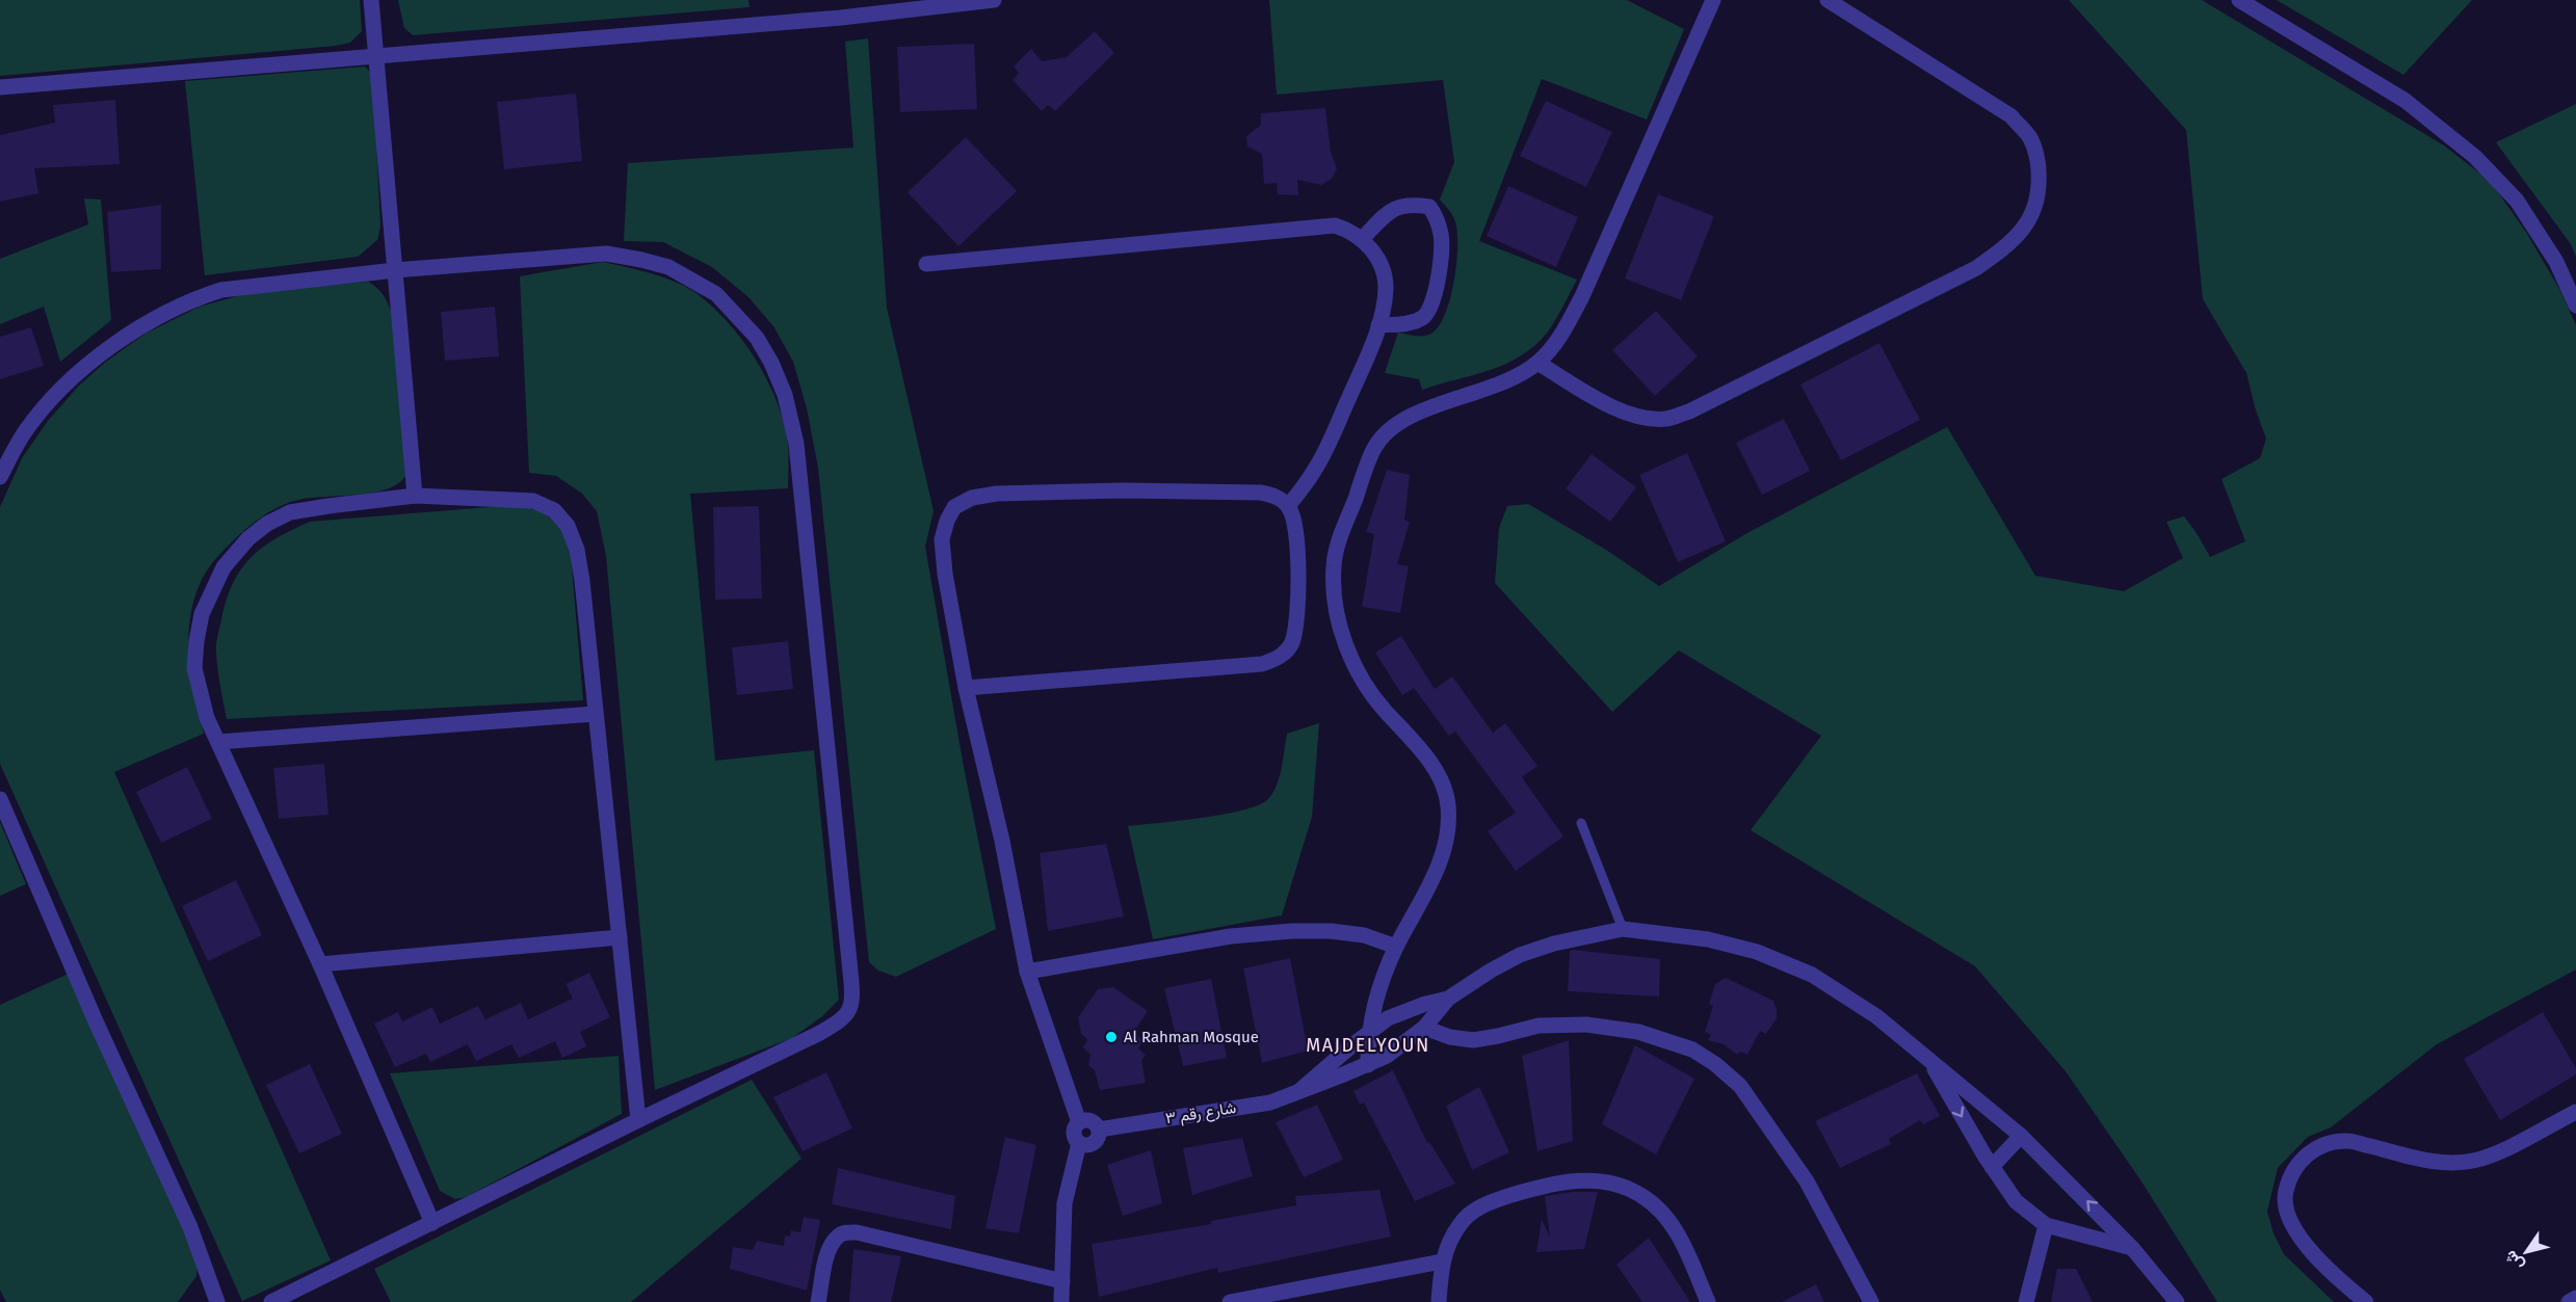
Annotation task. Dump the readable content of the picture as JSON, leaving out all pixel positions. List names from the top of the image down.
{
  "streets": {
    "street": ["شارع رقم ٣"]
  },
  "districts": ["MAJDELYOUN"],
  "places": ["Al Rahman Mosque"],
  "north": "bottom left"
}
